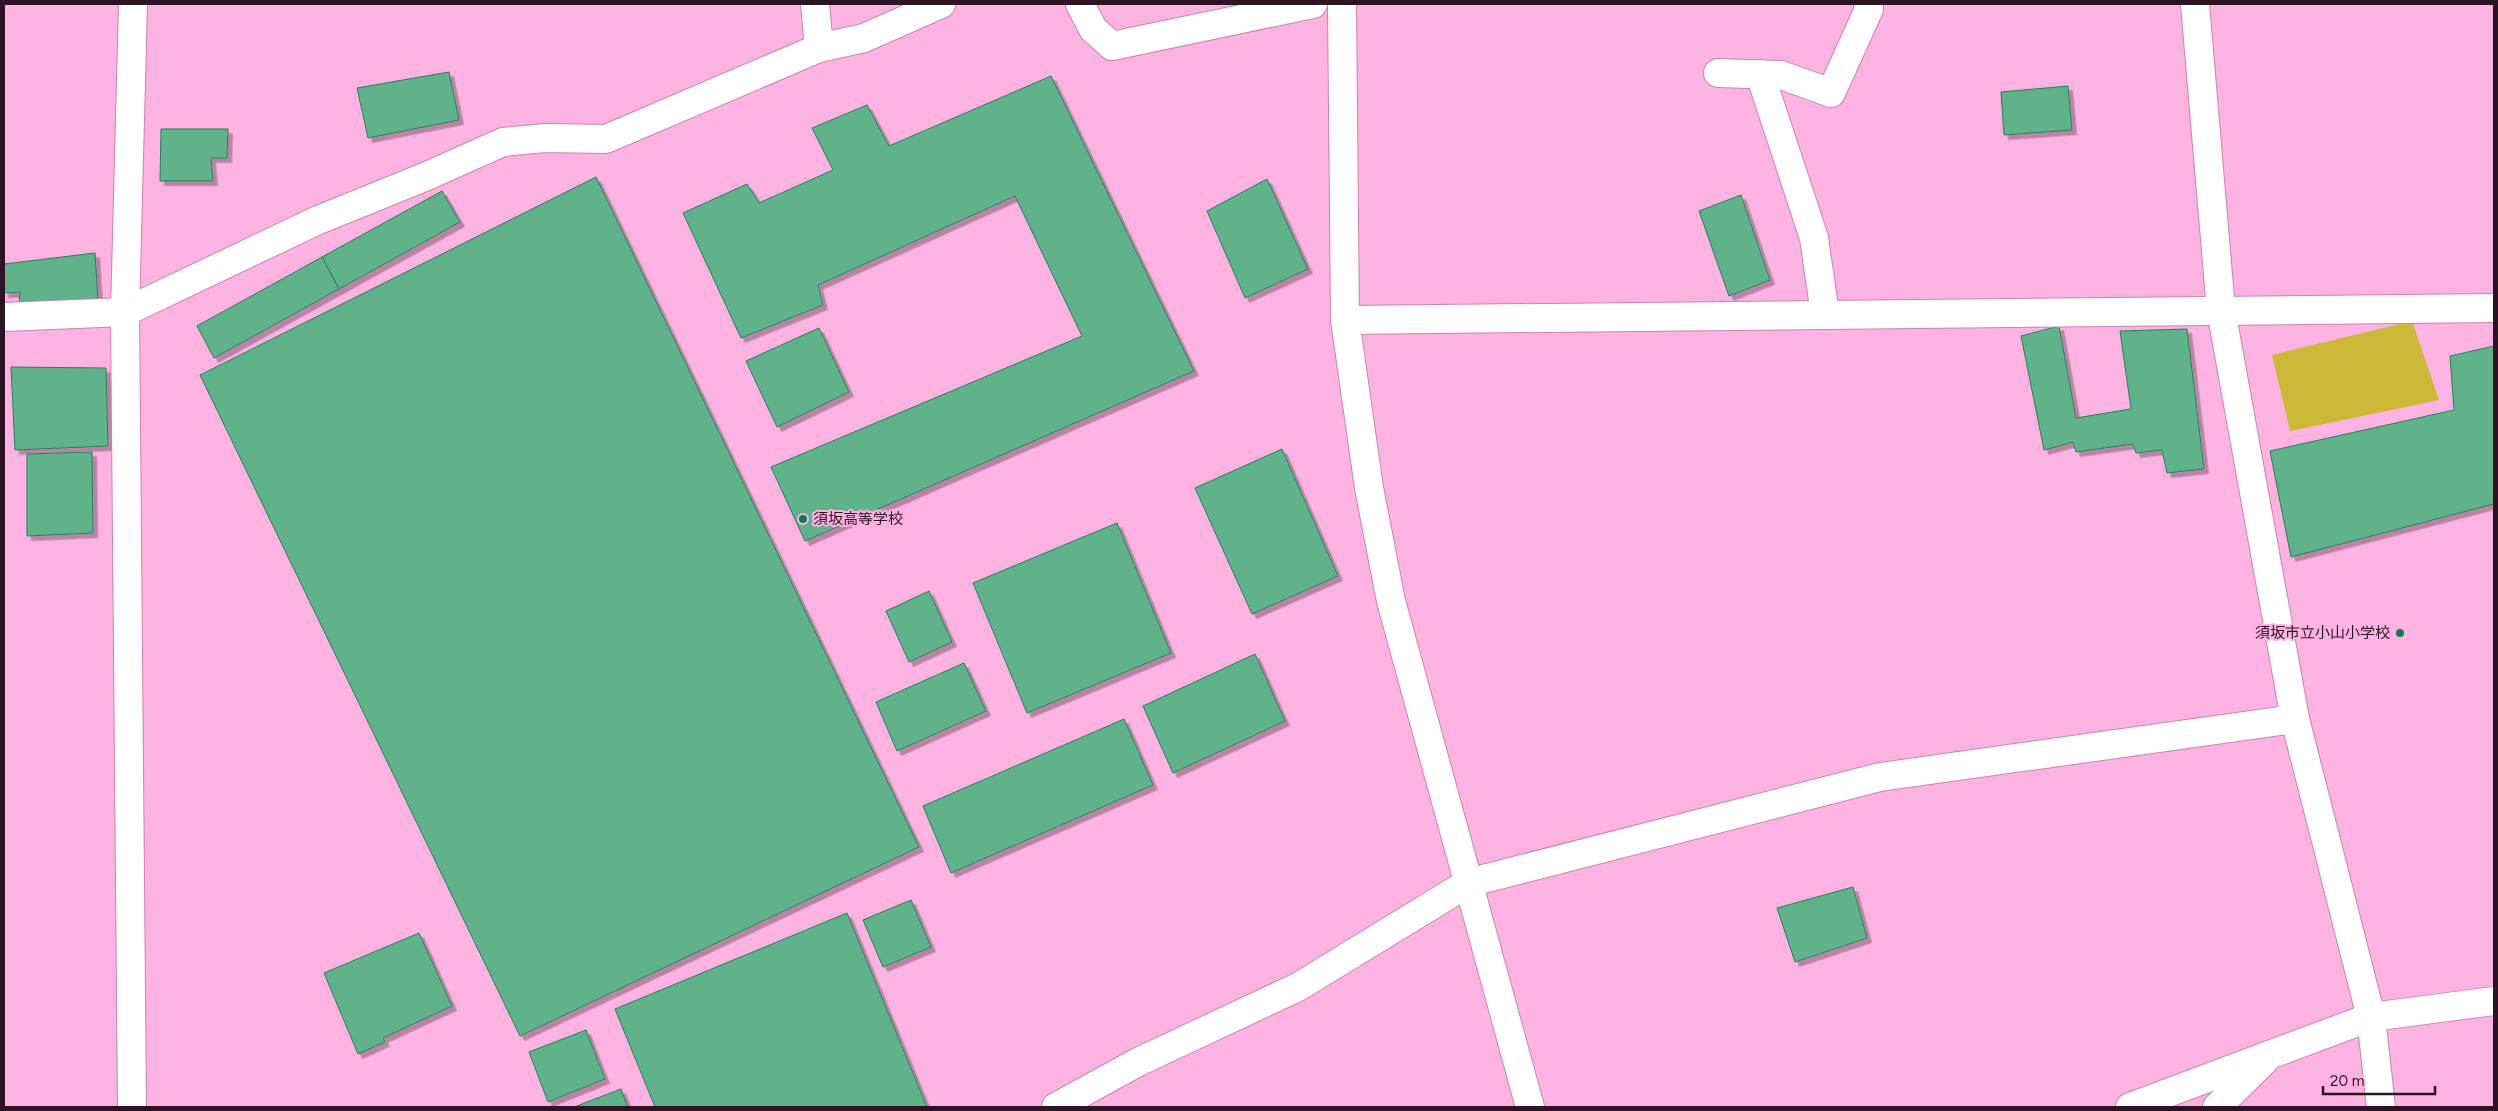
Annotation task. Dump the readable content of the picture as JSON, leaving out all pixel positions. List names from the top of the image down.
{
  "places": ["須坂高等学校", "須坂市立小山小学校"],
  "scale_bar": "20 m"
}
